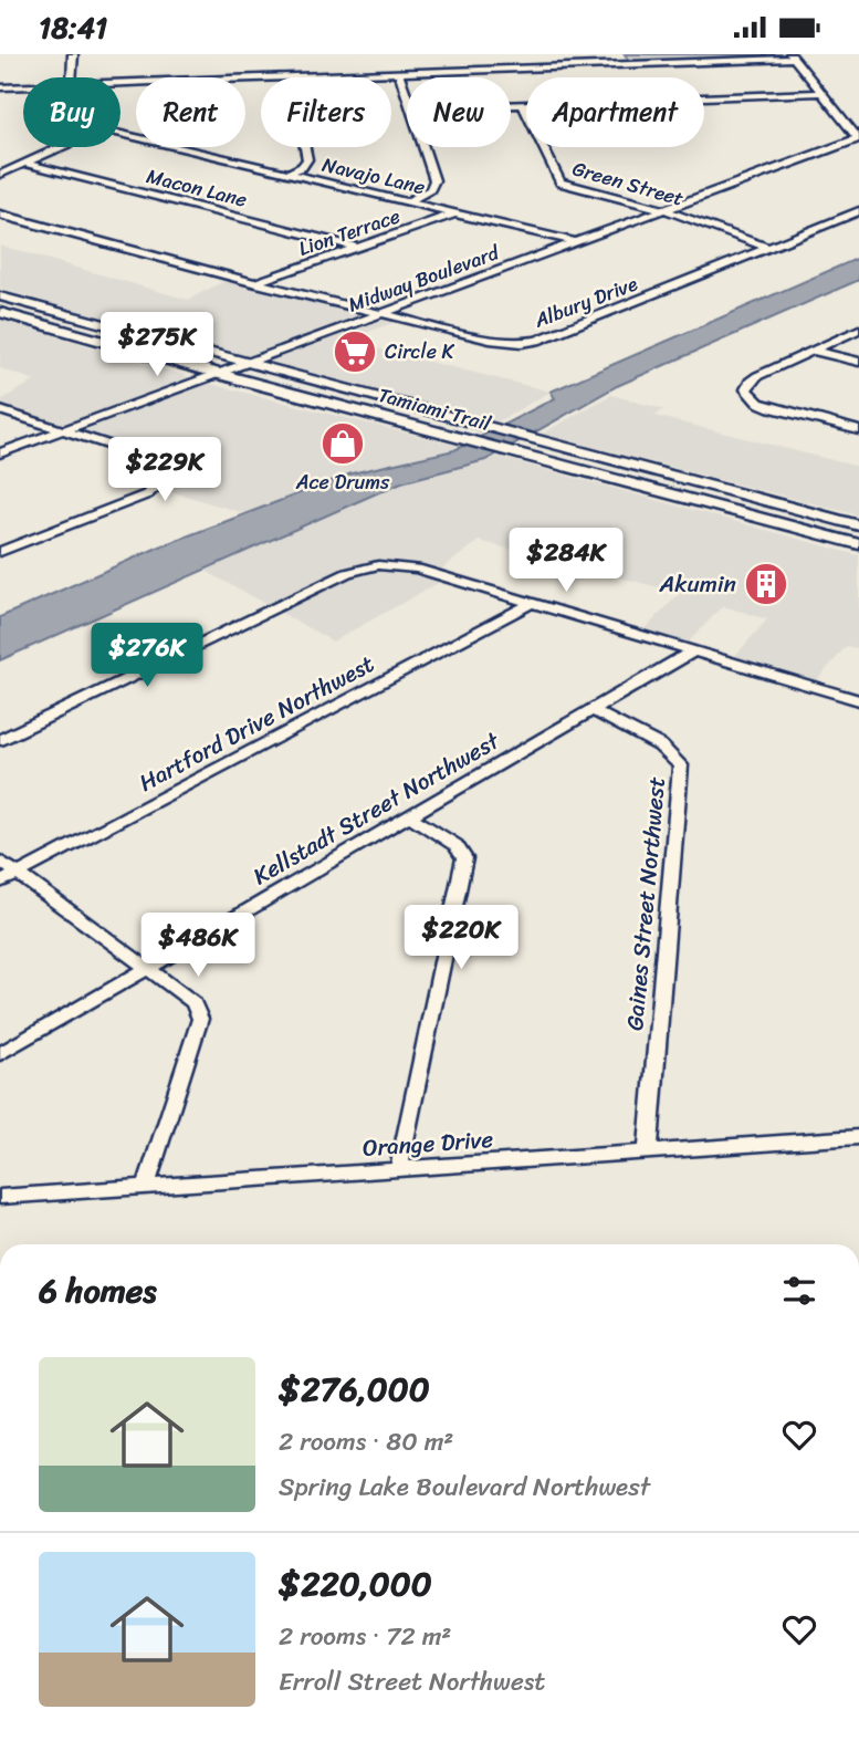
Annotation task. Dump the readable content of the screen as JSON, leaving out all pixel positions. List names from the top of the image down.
{
  "streets": {
    "main road": ["Tamiami Trail"],
    "street": [
      "Navajo Lane",
      "Green Street",
      "Macon Lane",
      "Lion Terrace",
      "Midway Boulevard",
      "Albury Drive",
      "Hartford Drive Northwest",
      "Kellstadt Street Northwest",
      "Gaines Street Northwest",
      "Orange Drive"
    ]
  },
  "crossings": [
    ["Navajo Lane", "Lion Terrace"],
    ["Navajo Lane", "Midway Boulevard"],
    ["Green Street", "Midway Boulevard"],
    ["Green Street", "Albury Drive"],
    ["Macon Lane", "Lion Terrace"],
    ["Lion Terrace", "Albury Drive"],
    ["Midway Boulevard", "Albury Drive"],
    ["Midway Boulevard", "Tamiami Trail"],
    ["Kellstadt Street Northwest", "Gaines Street Northwest"],
    ["Gaines Street Northwest", "Orange Drive"]
  ],
  "places": {
    "supermarket": ["Circle K"],
    "shop": ["Ace Drums"],
    "building": ["Akumin"]
  },
  "page": {
    "status": "18:41",
    "chip": [
      "Buy",
      "Rent",
      "Filters",
      "New",
      "Apartment"
    ],
    "price": [
      "$275K",
      "$229K",
      "$284K",
      "$276K",
      "$220K",
      "$486K"
    ],
    "heading": "6 homes",
    "list": [
      {
        "name": "$276,000",
        "note": "2 rooms · 80 m² · Spring Lake Boulevard Northwest"
      },
      {
        "name": "$220,000",
        "note": "2 rooms · 72 m² · Erroll Street Northwest"
      }
    ]
  }
}
